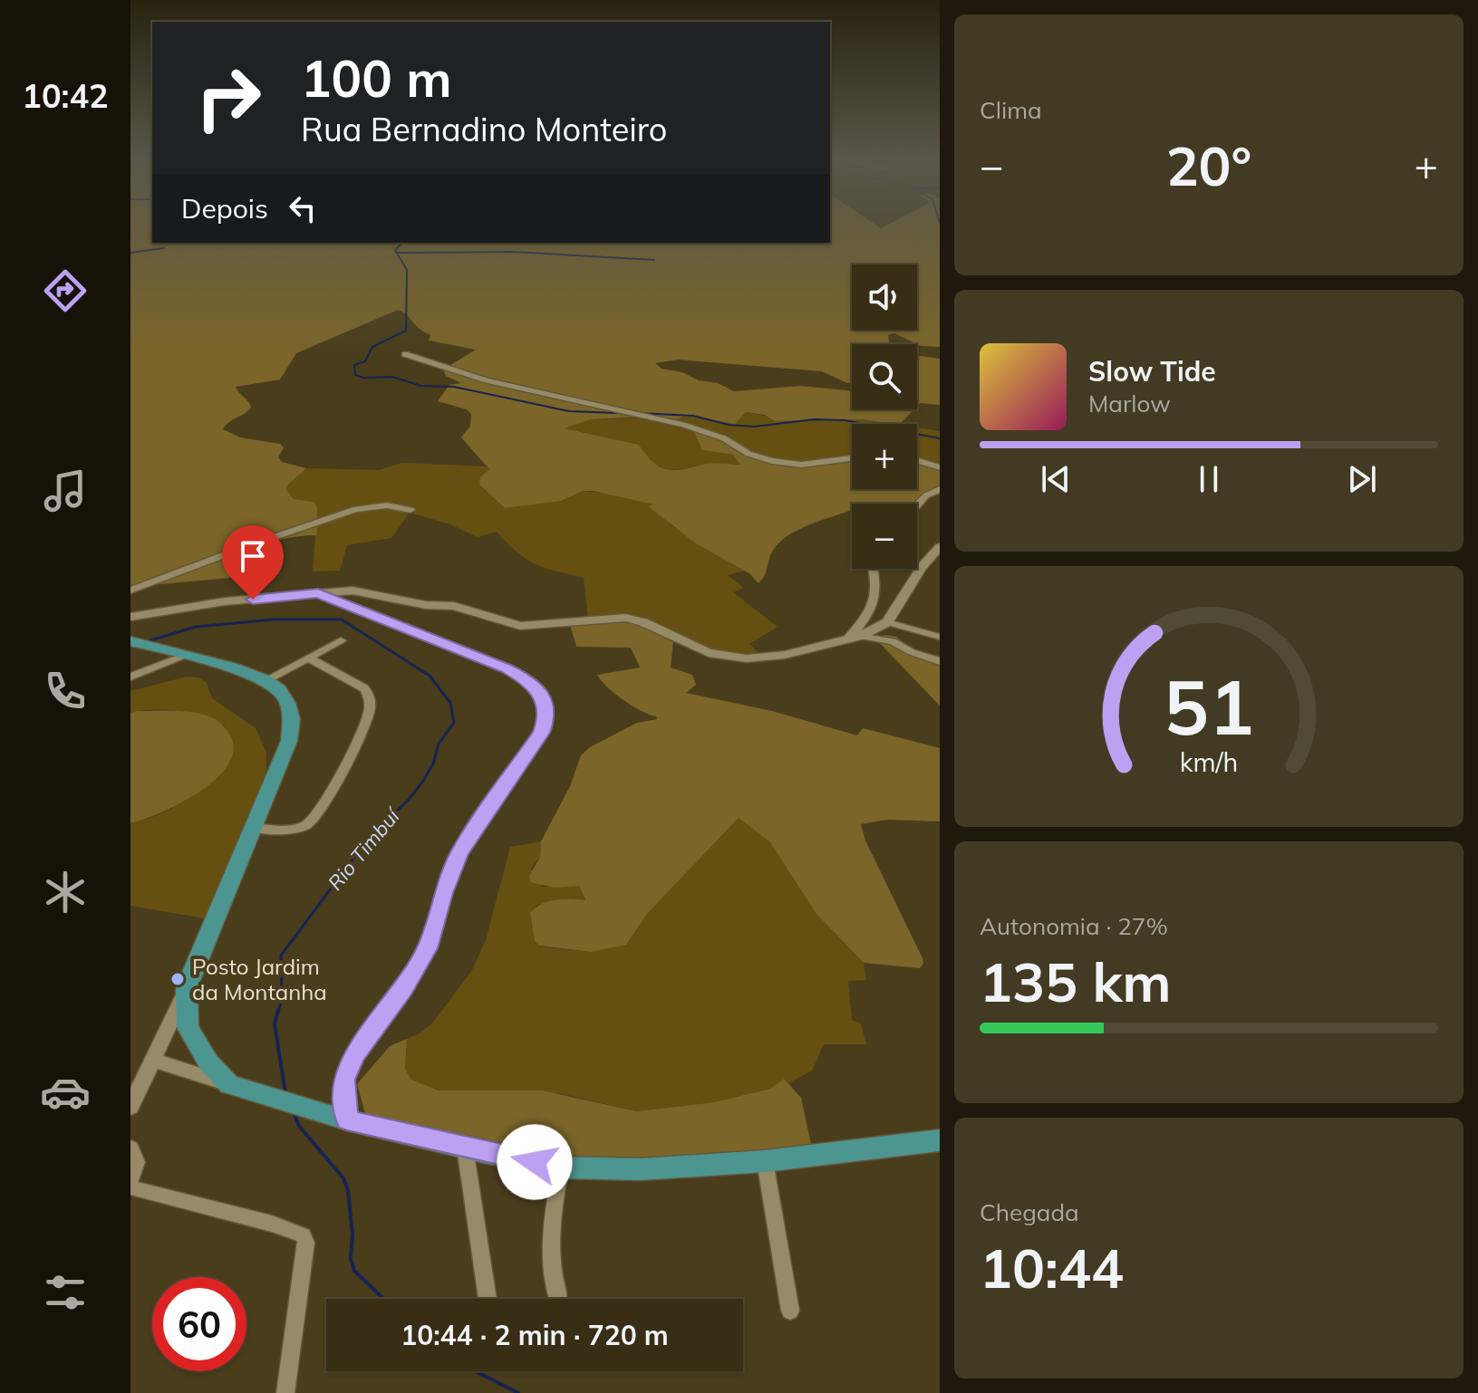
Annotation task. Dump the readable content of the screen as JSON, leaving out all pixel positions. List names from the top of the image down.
{
  "water": ["Rio Timbuí"],
  "places": ["Posto Jardim da Montanha"],
  "page": {
    "tabs": "10:42",
    "tile": [
      "Clima",
      ["Autonomia · 27%", "135 km"],
      ["Chegada", "10:44"]
    ],
    "turn": ["100 m", "Rua Bernadino Monteiro"],
    "heat": ["−", "20°", "+"],
    "then": "Depois",
    "map_buttons": ["+", "−"],
    "song": ["Slow Tide", "Marlow"],
    "limit": "60",
    "trip": "10:44 · 2 min · 720 m",
    "gauge": ["51", "km/h"]
  }
}
